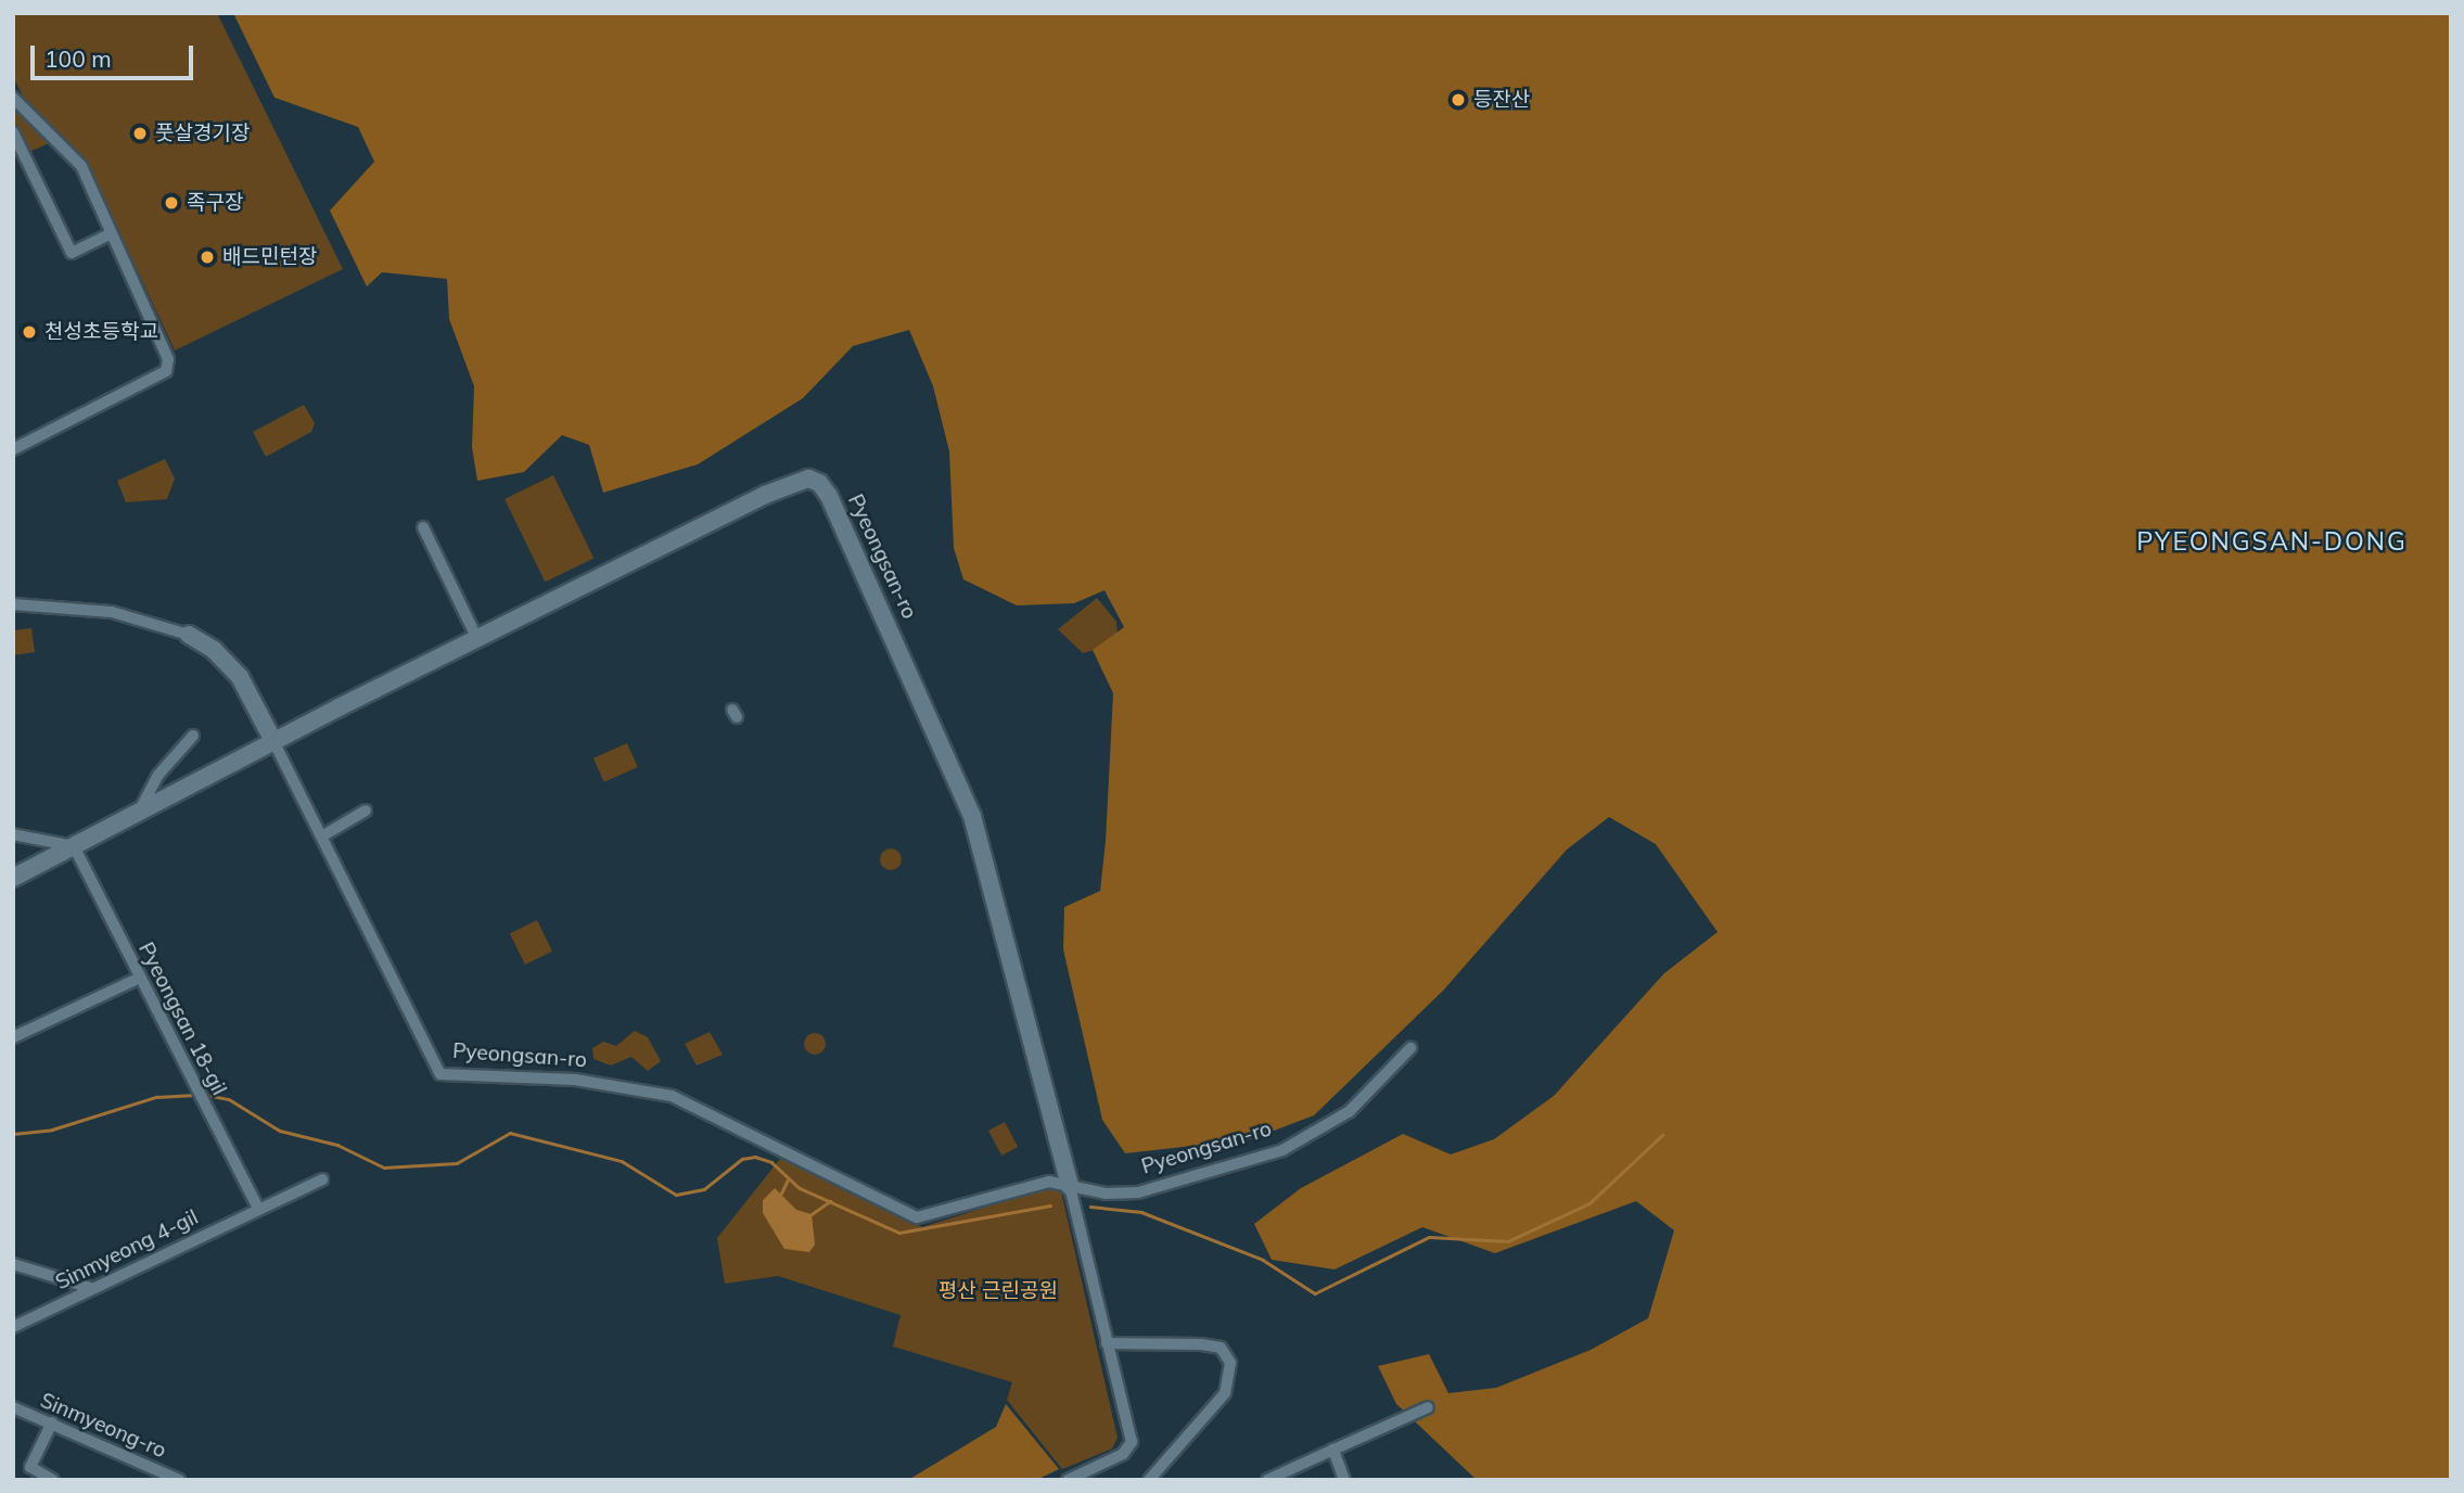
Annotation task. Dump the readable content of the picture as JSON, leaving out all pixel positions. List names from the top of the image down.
{
  "streets": {
    "street": [
      "Pyeongsan-ro",
      "Pyeongsan 18-gil",
      "Sinmyeong 4-gil",
      "Sinmyeong-ro"
    ]
  },
  "crossings": [
    ["Pyeongsan-ro", "Pyeongsan 18-gil"],
    ["Pyeongsan 18-gil", "Sinmyeong 4-gil"]
  ],
  "districts": ["PYEONGSAN-DONG"],
  "parks": ["평산 근린공원"],
  "places": [
    "등잔산",
    "풋살경기장",
    "족구장",
    "배드민턴장",
    "천성초등학교"
  ],
  "scale_bar": "100 m"
}
